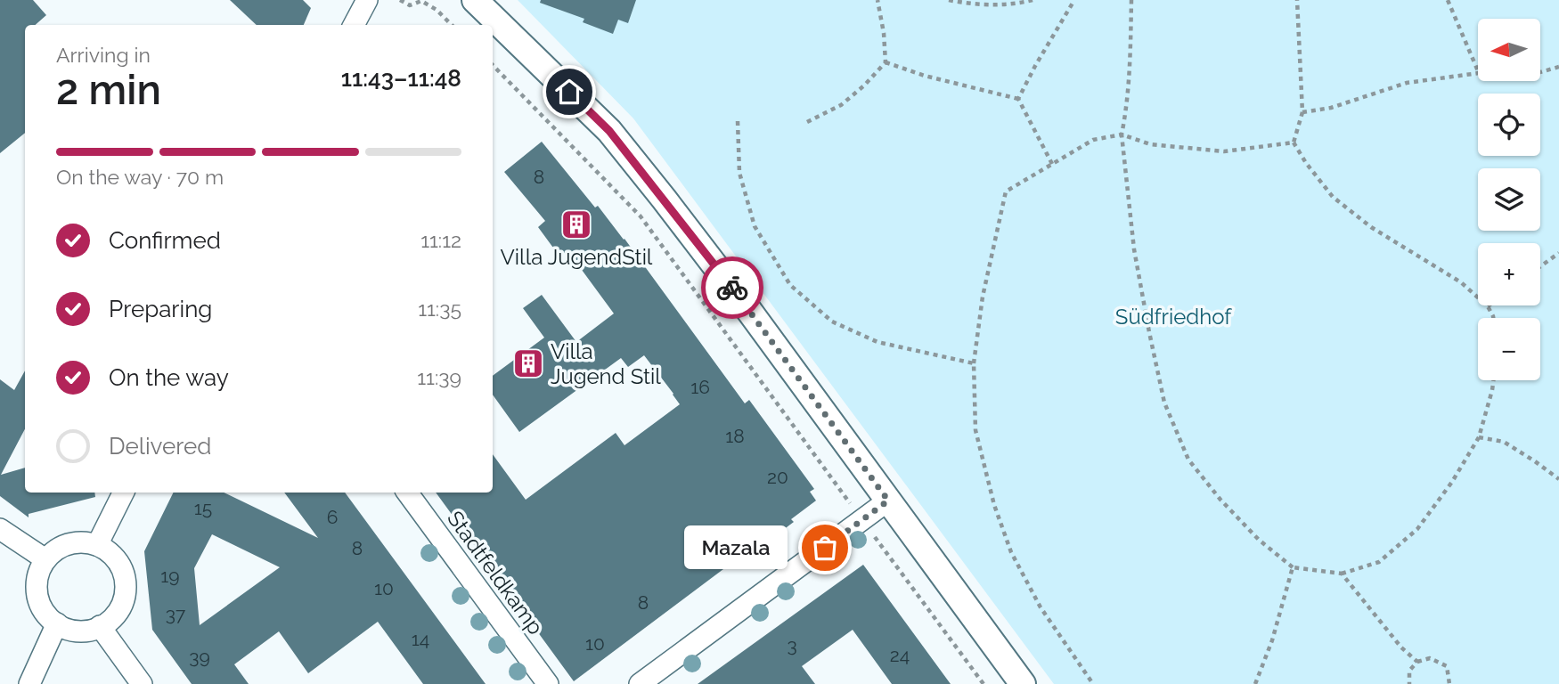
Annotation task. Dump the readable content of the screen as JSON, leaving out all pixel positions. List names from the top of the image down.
{
  "streets": {
    "street": ["Stadtfeldkamp"]
  },
  "parks": ["Südfriedhof"],
  "places": {
    "building": ["Villa JugendStil", "Villa Jugend Stil"],
    "other": ["Mazala"]
  },
  "house_numbers": [
    "8",
    "16",
    "18",
    "20",
    "15",
    "6",
    "8",
    "19",
    "10",
    "8",
    "37",
    "14",
    "10",
    "3",
    "24",
    "39"
  ],
  "north": "left",
  "page": {
    "map_buttons": ["+", "−"],
    "heading": ["2 min", "Arriving in", "11:43–11:48"],
    "bar": "On the way · 70 m",
    "list": [
      ["Confirmed", "11:12"],
      ["Preparing", "11:35"],
      ["On the way", "11:39"],
      "Delivered"
    ],
    "bubble": "Mazala"
  }
}
